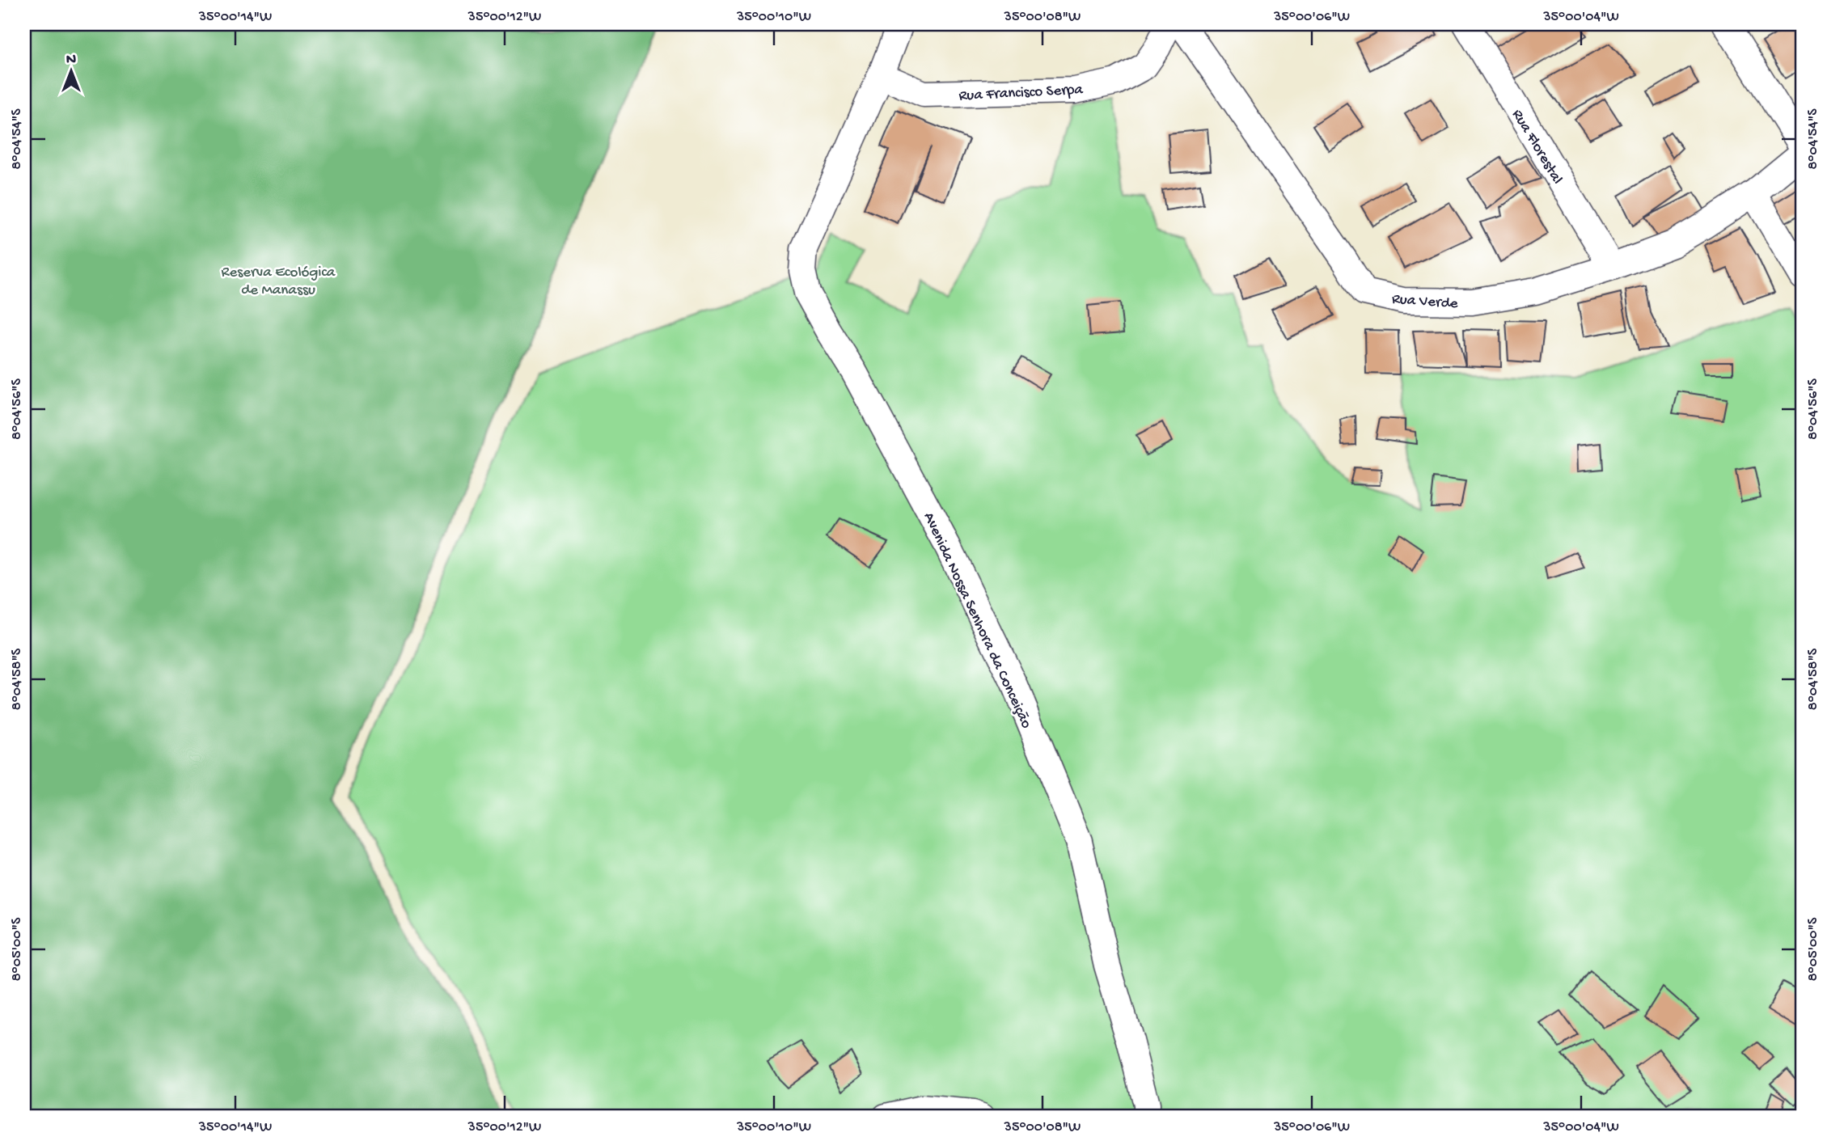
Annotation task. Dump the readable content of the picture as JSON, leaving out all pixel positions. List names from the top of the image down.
{
  "streets": {
    "street": [
      "Rua Francisco Serpa",
      "Rua Florestal",
      "Rua Verde",
      "Avenida Nossa Senhora da Conceição"
    ]
  },
  "crossings": [
    ["Rua Francisco Serpa", "Avenida Nossa Senhora da Conceição"],
    ["Rua Florestal", "Rua Verde"]
  ],
  "parks": ["Reserva Ecológica de Manassu"],
  "north": "top",
  "coordinates": [
    "35°00'14\"W",
    "35°00'12\"W",
    "35°00'10\"W",
    "35°00'08\"W",
    "35°00'06\"W",
    "35°00'04\"W",
    "8°04'54\"S",
    "8°04'56\"S",
    "8°04'58\"S",
    "8°05'00\"S"
  ]
}
